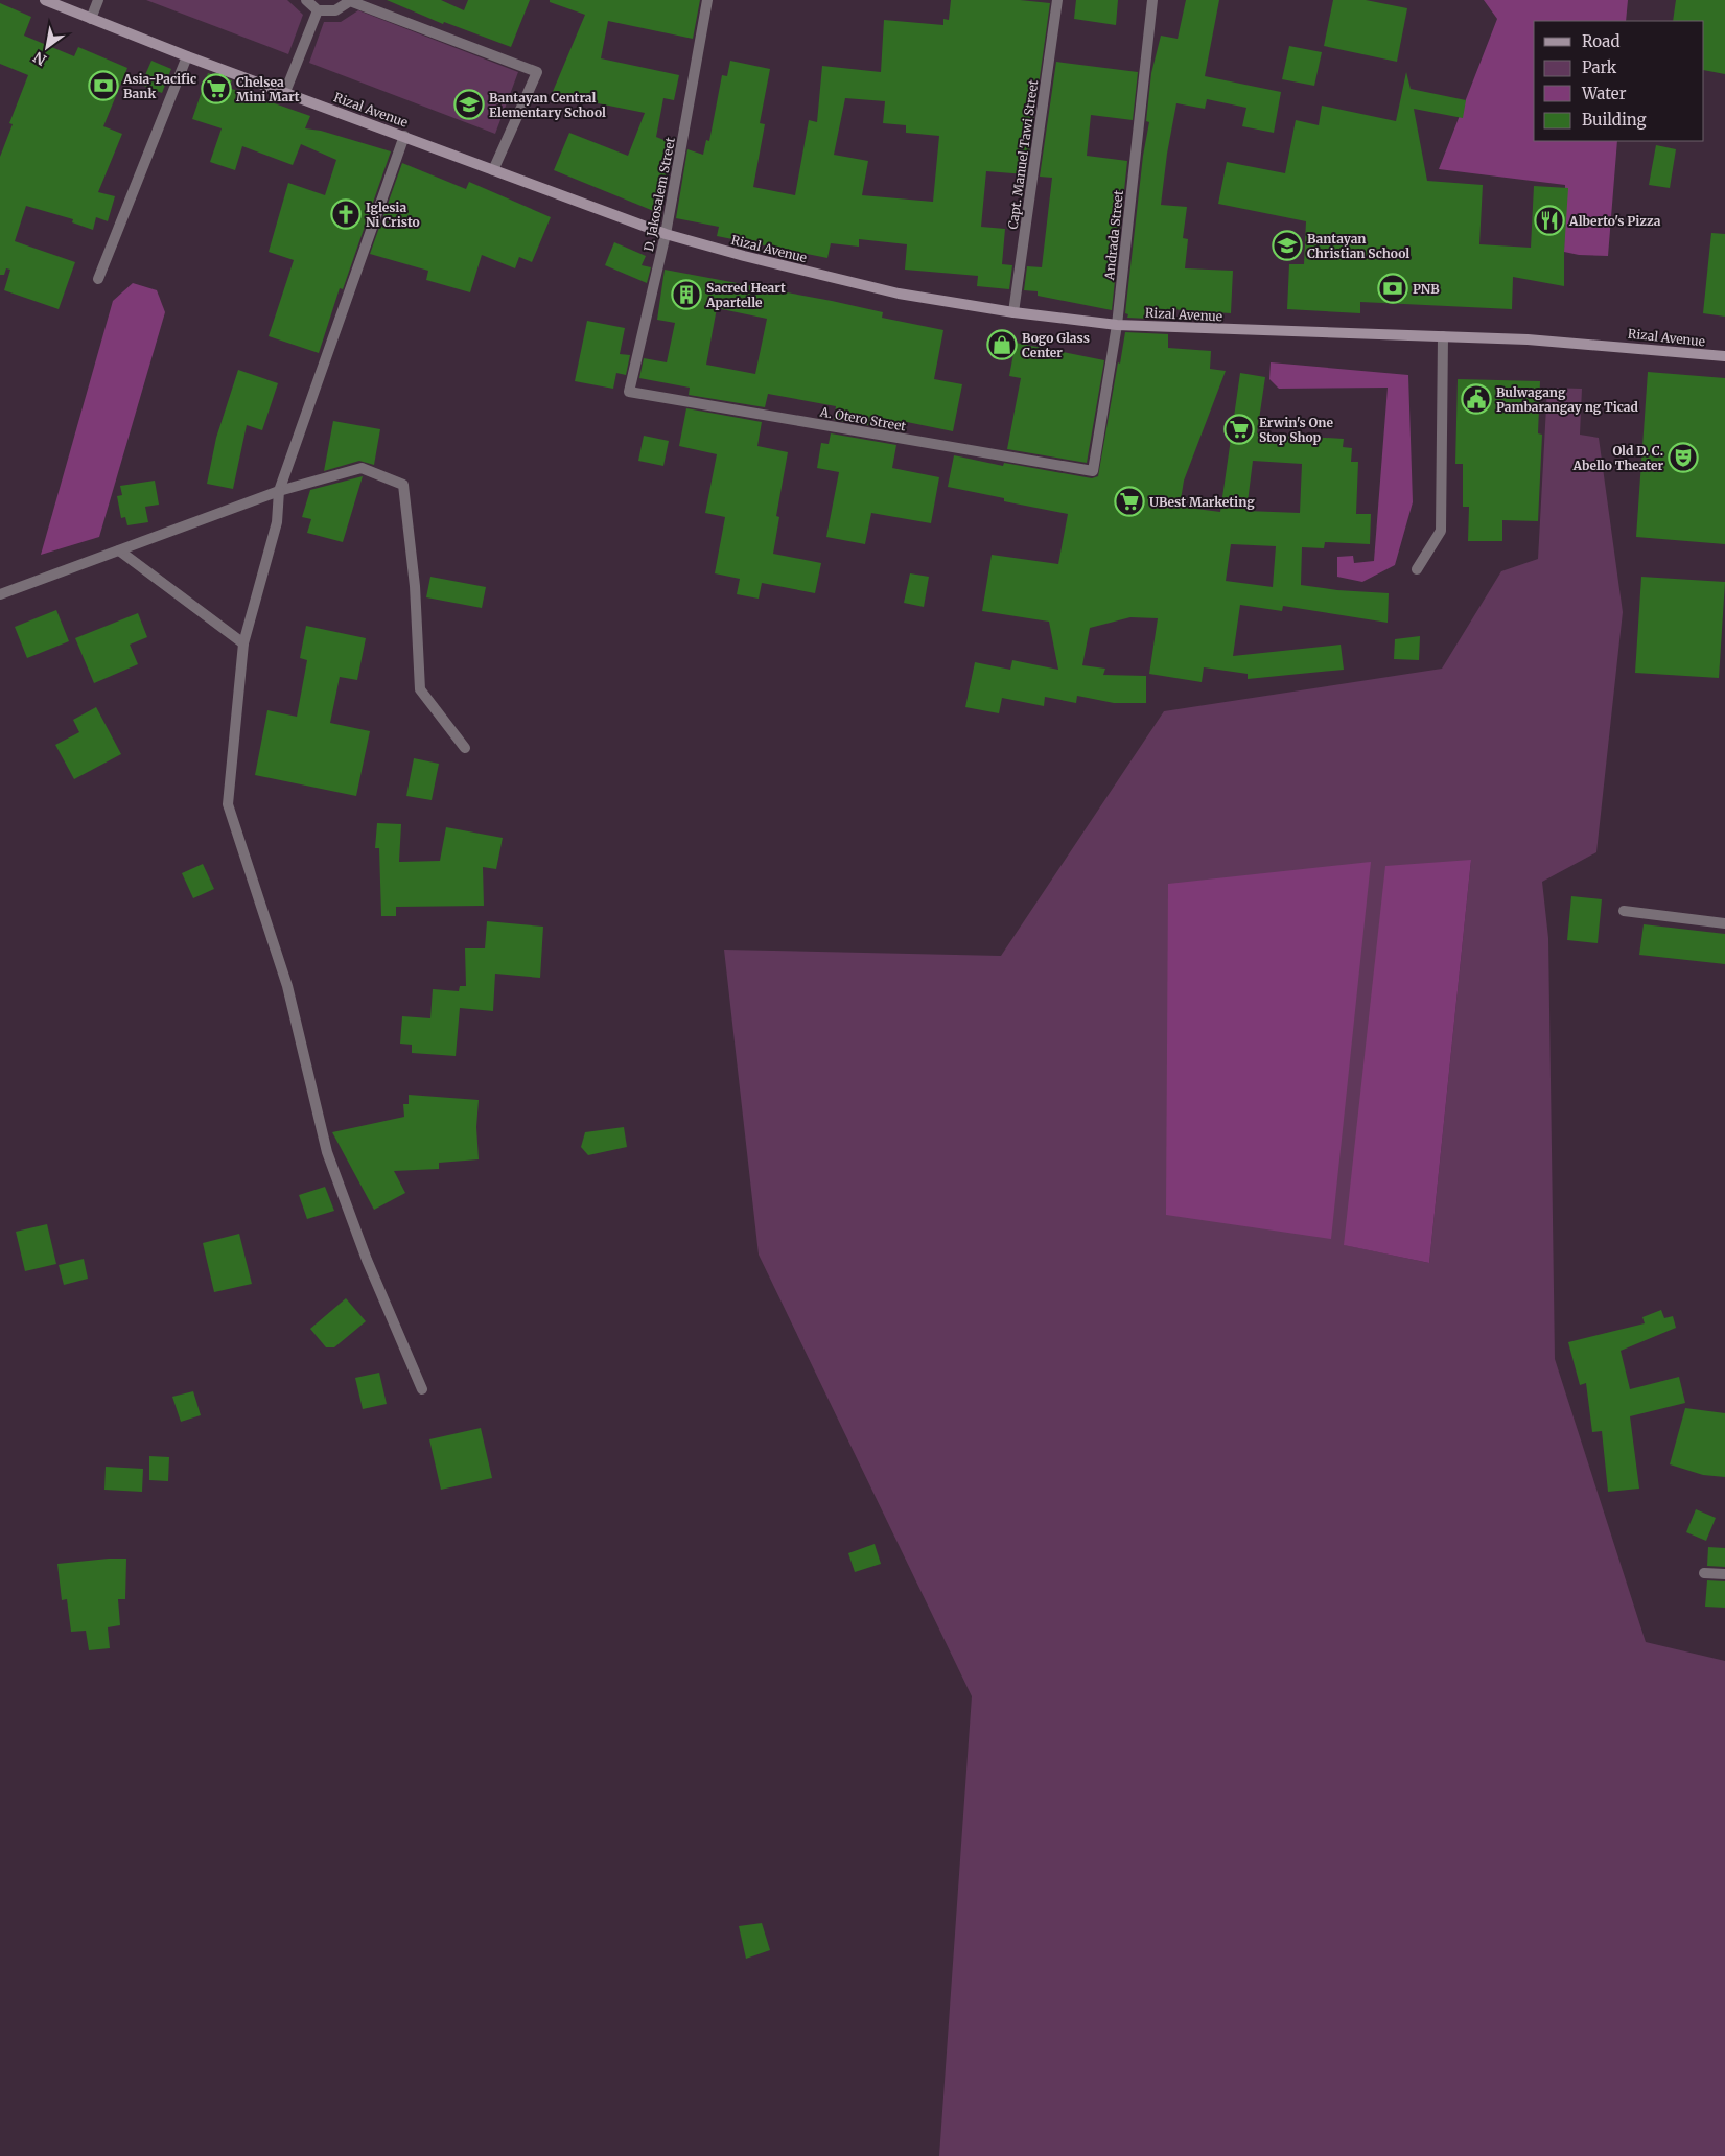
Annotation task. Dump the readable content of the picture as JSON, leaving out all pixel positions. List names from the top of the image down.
{
  "streets": {
    "main road": ["Rizal Avenue"],
    "street": [
      "Capt. Manuel Tawi Street",
      "D. Jakosalem Street",
      "Andrada Street",
      "A. Otero Street"
    ]
  },
  "crossings": [
    ["Rizal Avenue", "Capt. Manuel Tawi Street"],
    ["Rizal Avenue", "D. Jakosalem Street"],
    ["Rizal Avenue", "Andrada Street"],
    ["D. Jakosalem Street", "A. Otero Street"],
    ["Andrada Street", "A. Otero Street"]
  ],
  "places": {
    "bank": ["Asia-Pacific Bank", "PNB"],
    "supermarket": ["Chelsea Mini Mart", "Erwin's One Stop Shop", "UBest Marketing"],
    "school or university": ["Bantayan Central Elementary School", "Bantayan Christian School"],
    "church": ["Iglesia Ni Cristo"],
    "restaurant": ["Alberto's Pizza"],
    "building": ["Sacred Heart Apartelle"],
    "shop": ["Bogo Glass Center"],
    "public building": ["Bulwagang Pambarangay ng Ticad"],
    "theatre": ["Old D. C. Abello Theater"]
  },
  "legend": [
    "Road",
    "Park",
    "Water",
    "Building"
  ],
  "north": "bottom left"
}
